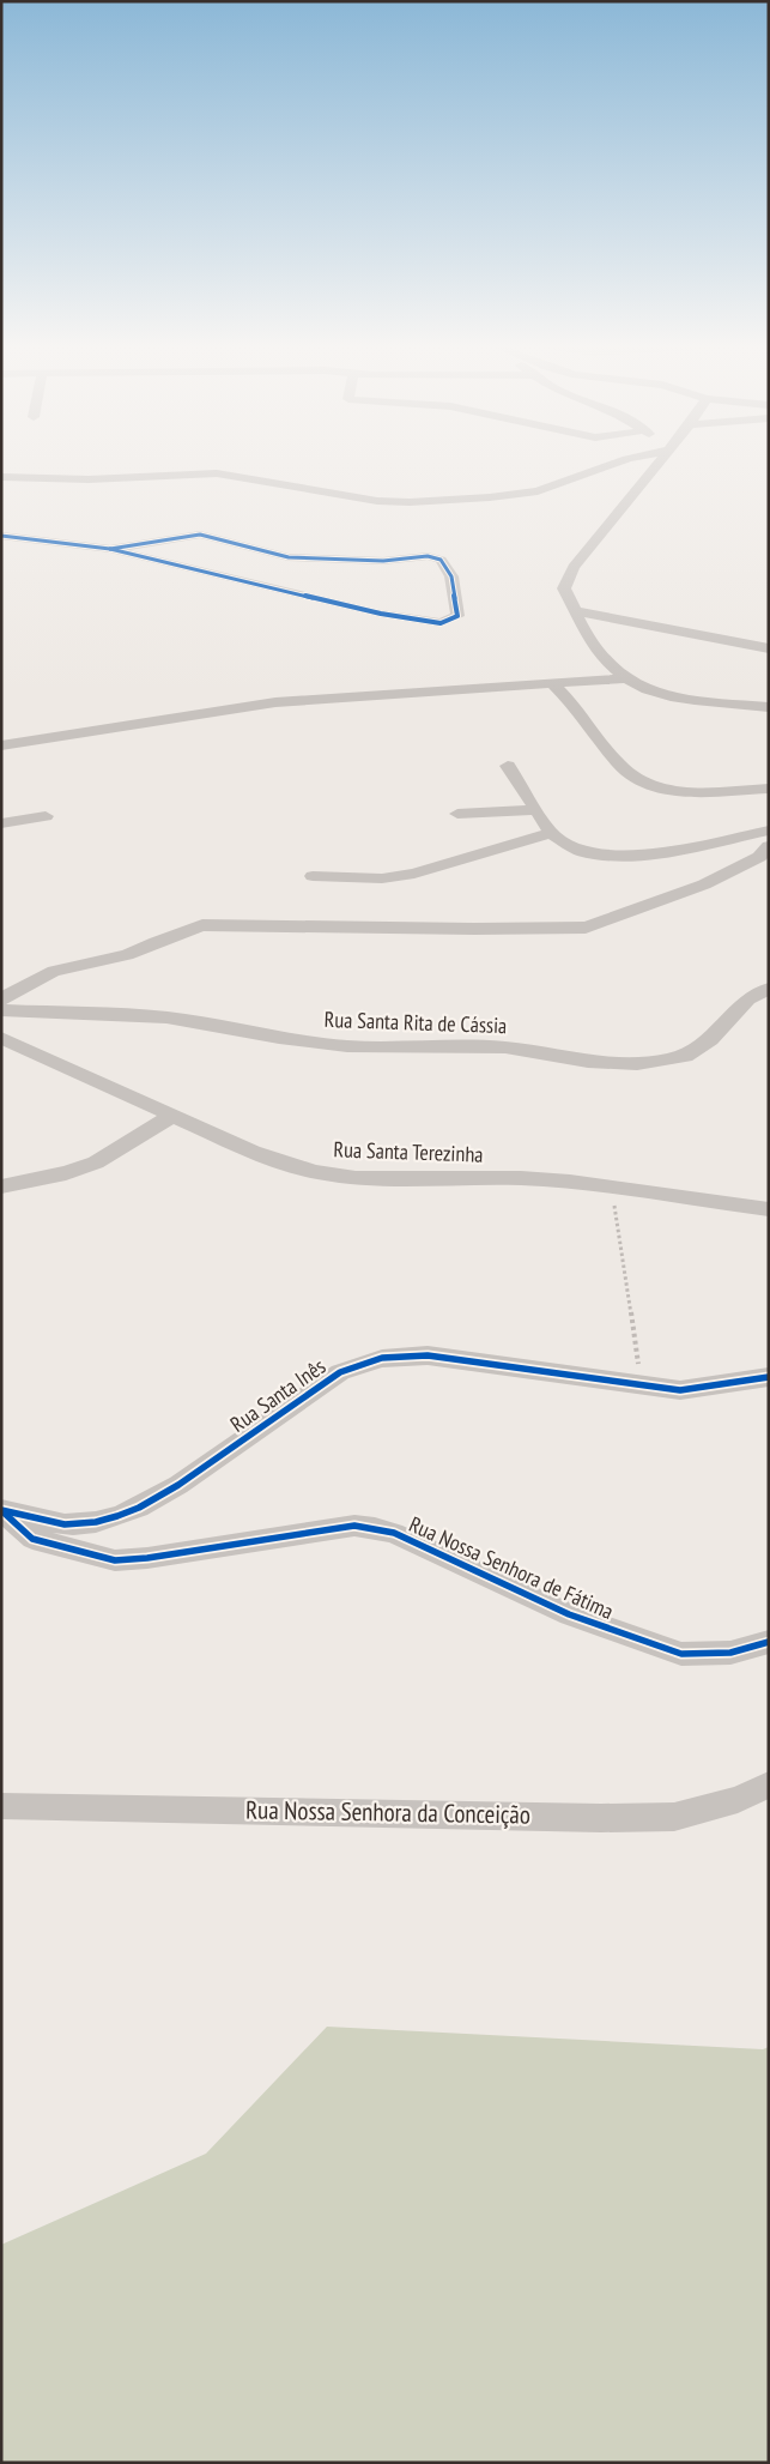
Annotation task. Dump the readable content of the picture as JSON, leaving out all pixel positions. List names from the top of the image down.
{
  "streets": {
    "street": [
      "Rua Santa Rita de Cássia",
      "Rua Santa Terezinha",
      "Rua Santa Inês",
      "Rua Nossa Senhora de Fátima",
      "Rua Nossa Senhora da Conceição"
    ]
  },
  "crossings": [
    ["Rua Santa Inês", "Rua Nossa Senhora de Fátima"]
  ]
}
